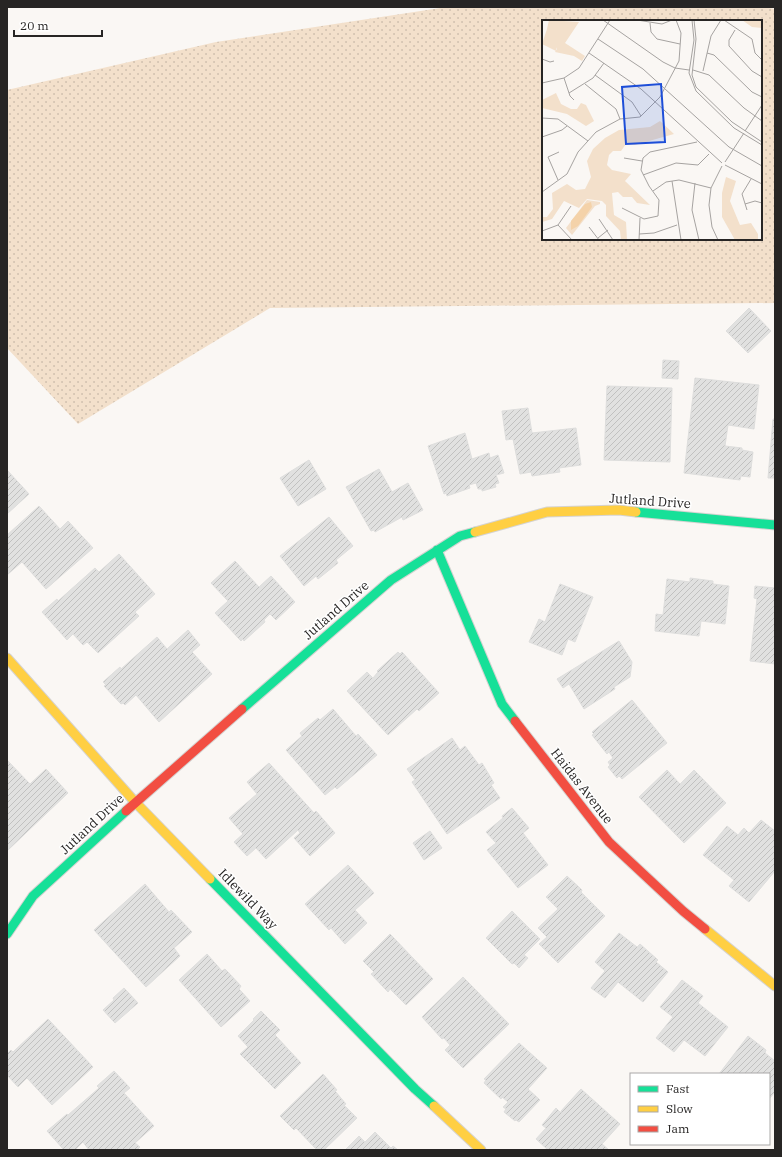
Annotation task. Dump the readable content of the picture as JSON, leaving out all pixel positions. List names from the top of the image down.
{
  "streets": {
    "street": ["Jutland Drive", "Haidas Avenue", "Idlewild Way"]
  },
  "crossings": [
    ["Jutland Drive", "Haidas Avenue"],
    ["Jutland Drive", "Idlewild Way"]
  ],
  "legend": ["Fast", "Slow", "Jam"],
  "scale_bar": "20 m"
}
